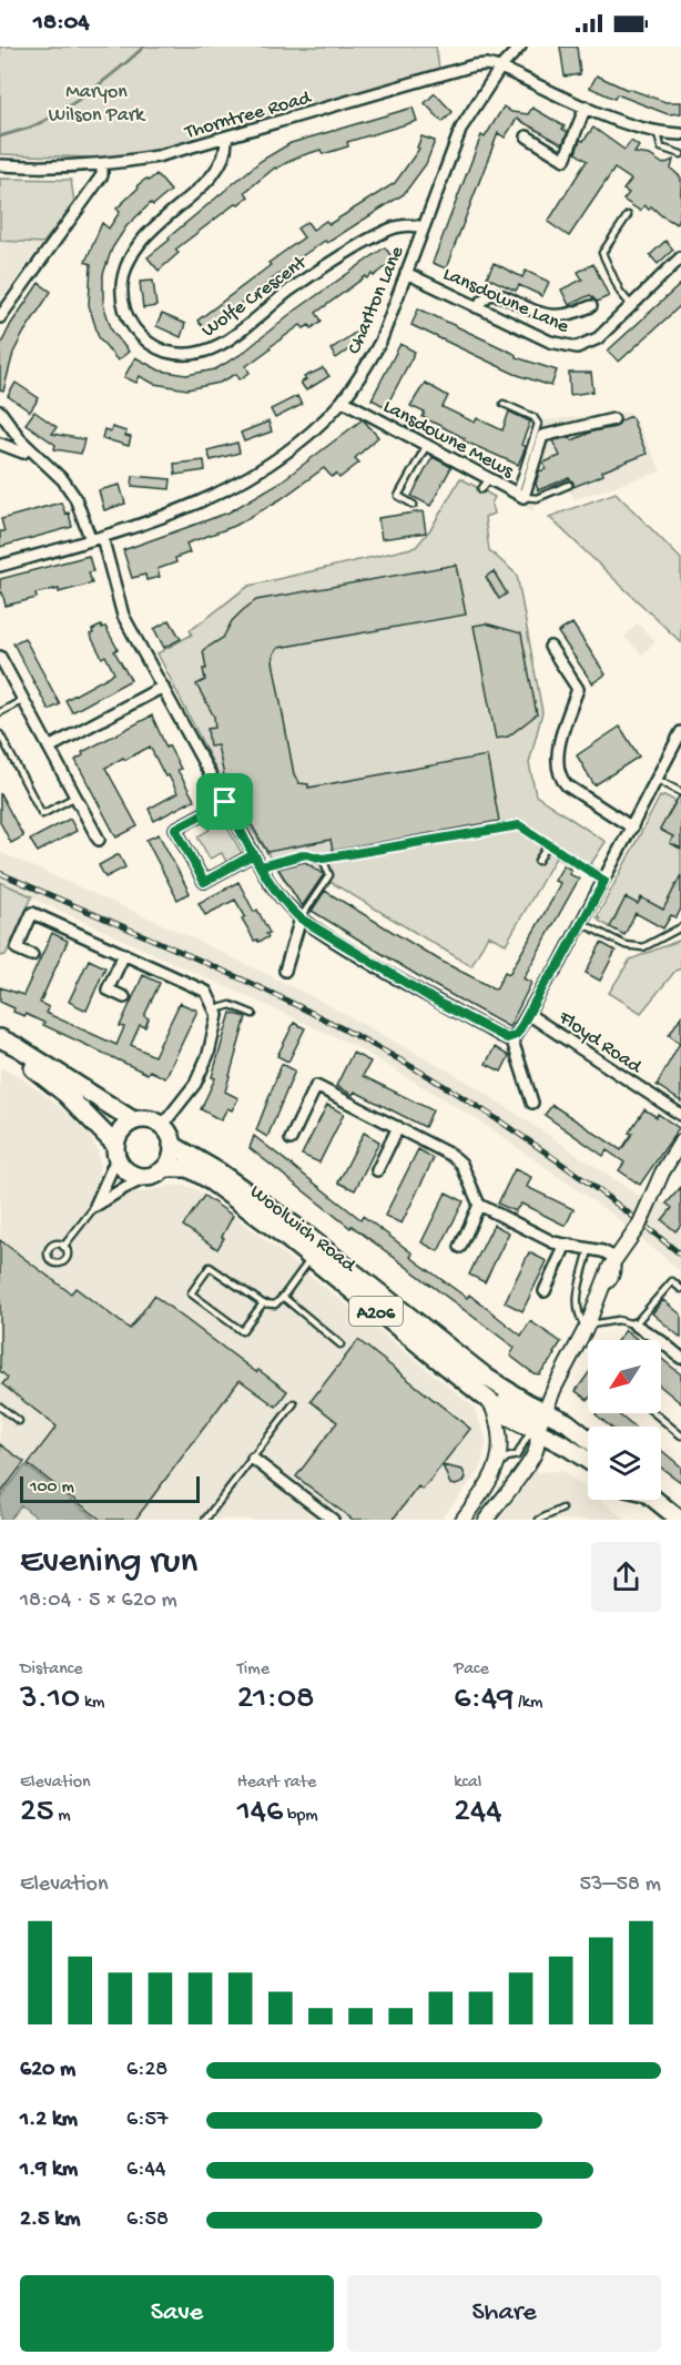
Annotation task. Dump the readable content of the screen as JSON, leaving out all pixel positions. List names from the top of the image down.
{
  "streets": {
    "main road": ["Woolwich Road", "A206"],
    "street": [
      "Thorntree Road",
      "Wolfe Crescent",
      "Lansdowne Lane",
      "Charlton Lane",
      "Lansdowne Mews",
      "Floyd Road"
    ]
  },
  "crossings": [
    ["Thorntree Road", "Wolfe Crescent"],
    ["Thorntree Road", "Charlton Lane"],
    ["Wolfe Crescent", "Charlton Lane"],
    ["Lansdowne Lane", "Charlton Lane"],
    ["Charlton Lane", "Lansdowne Mews"]
  ],
  "parks": ["Maryon Wilson Park"],
  "scale_bar": "100 m",
  "north": "bottom left",
  "page": {
    "status": "18:04",
    "scale": "100 m",
    "heading": ["Evening run", "18:04 · 5 × 620 m"],
    "stats": [
      ["Distance", "3.10 km"],
      ["Time", "21:08"],
      ["Pace", "6:49 /km"],
      ["Elevation", "25 m"],
      ["Heart rate", "146 bpm"],
      ["kcal", "244"]
    ],
    "chart": ["Elevation", "53–58 m"],
    "list": [
      {
        "name": "620 m",
        "note": "6:28"
      },
      {
        "name": "1.2 km",
        "note": "6:57"
      },
      {
        "name": "1.9 km",
        "note": "6:44"
      },
      {
        "name": "2.5 km",
        "note": "6:58"
      }
    ],
    "buttons": ["Save", "Share"]
  }
}
